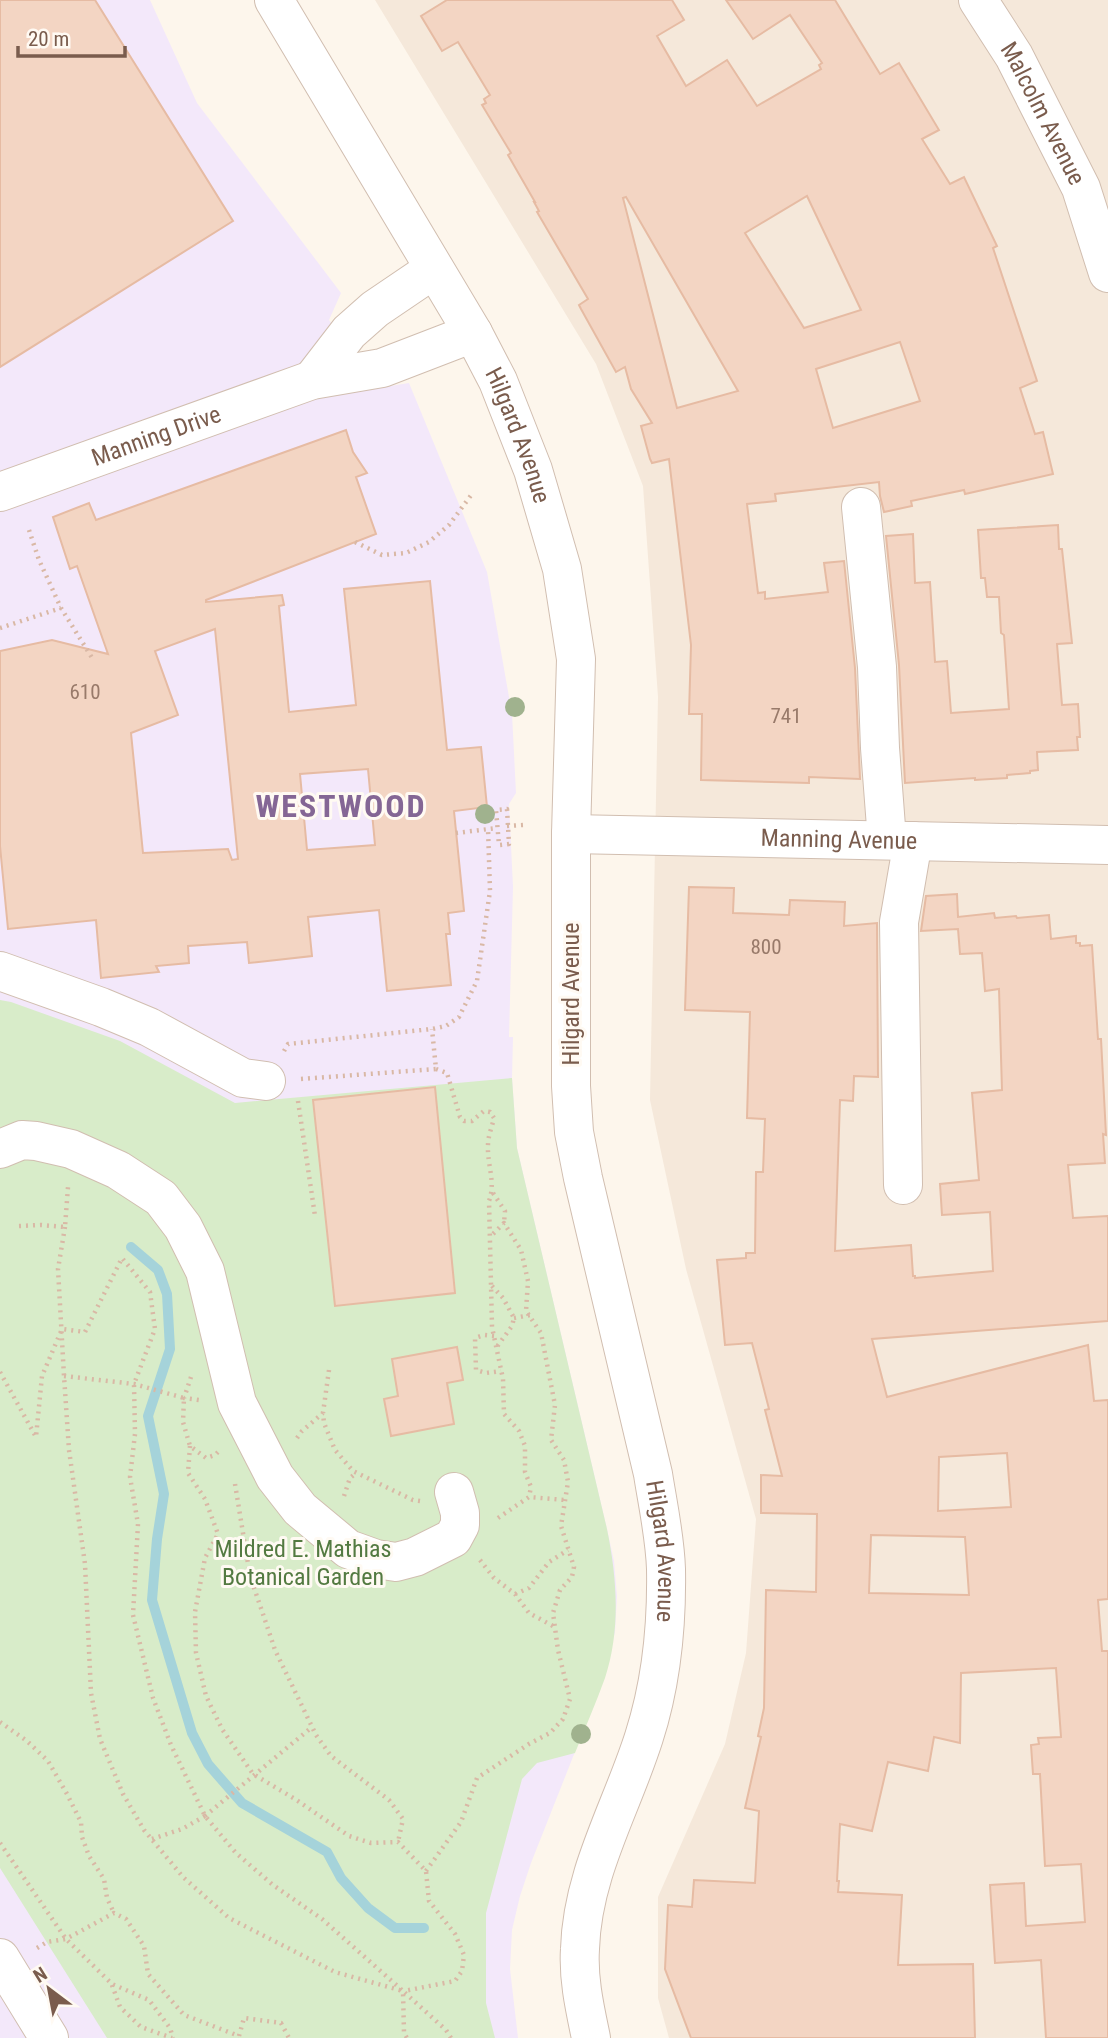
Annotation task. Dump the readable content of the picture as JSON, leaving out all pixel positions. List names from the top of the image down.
{
  "streets": {
    "street": [
      "Malcolm Avenue",
      "Manning Drive",
      "Hilgard Avenue",
      "Manning Avenue"
    ]
  },
  "crossings": [
    ["Manning Drive", "Hilgard Avenue"],
    ["Hilgard Avenue", "Manning Avenue"]
  ],
  "districts": ["WESTWOOD"],
  "parks": ["Mildred E. Mathias Botanical Garden"],
  "house_numbers": ["610", "741", "800"],
  "scale_bar": "20 m",
  "north": "top left"
}
